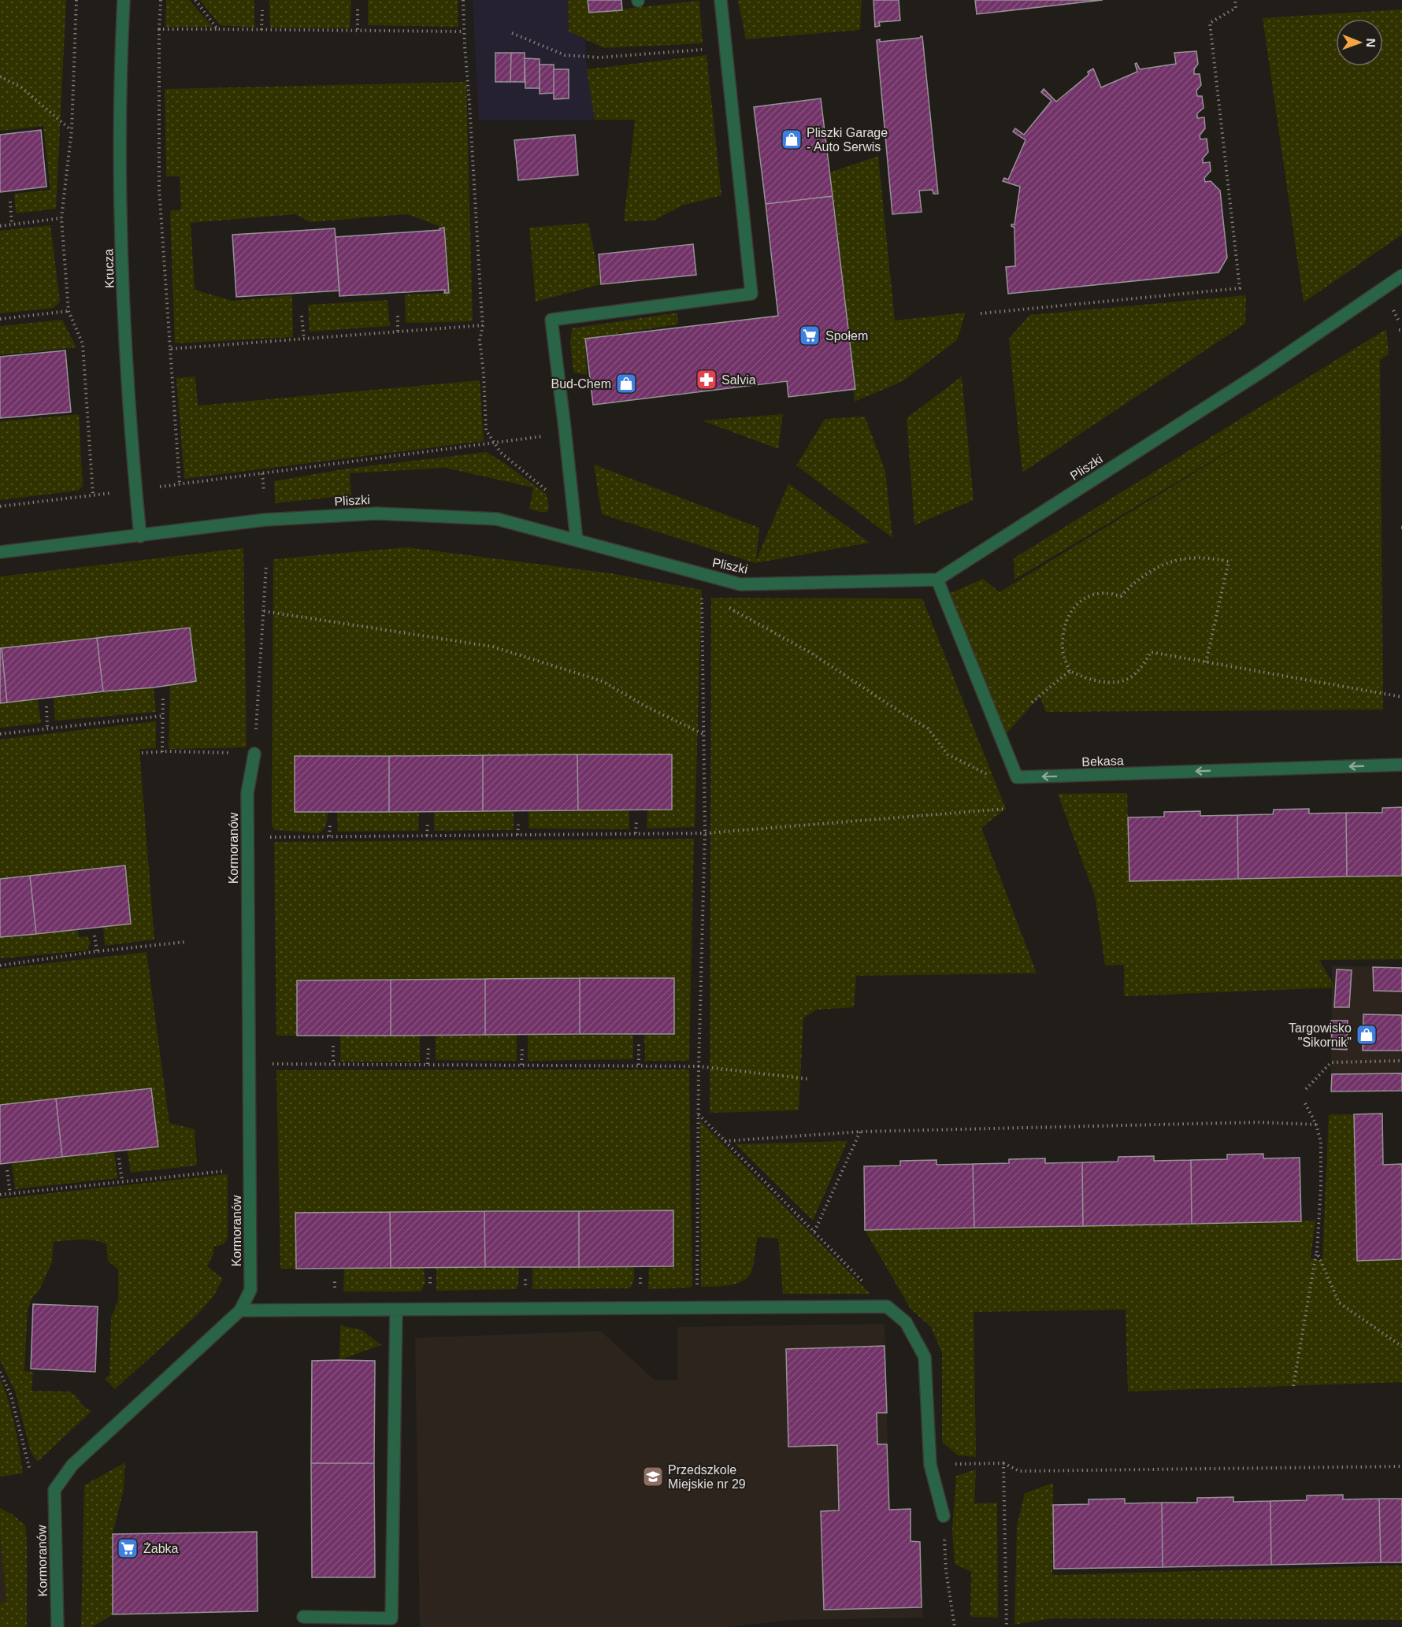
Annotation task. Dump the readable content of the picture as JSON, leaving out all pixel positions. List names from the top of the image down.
{
  "streets": {
    "street": [
      "Krucza",
      "Pliszki",
      "Bekasa",
      "Kormoranów"
    ]
  },
  "crossings": [
    ["Krucza", "Pliszki"],
    ["Pliszki", "Bekasa"]
  ],
  "one_way": ["Bekasa"],
  "places": {
    "shop": ["Pliszki Garage - Auto Serwis", "Bud-Chem", "Targowisko \"Sikornik\""],
    "supermarket": ["Społem", "Żabka"],
    "pharmacy": ["Salvia"],
    "school or university": ["Przedszkole Miejskie nr 29"]
  },
  "north": "right"
}
